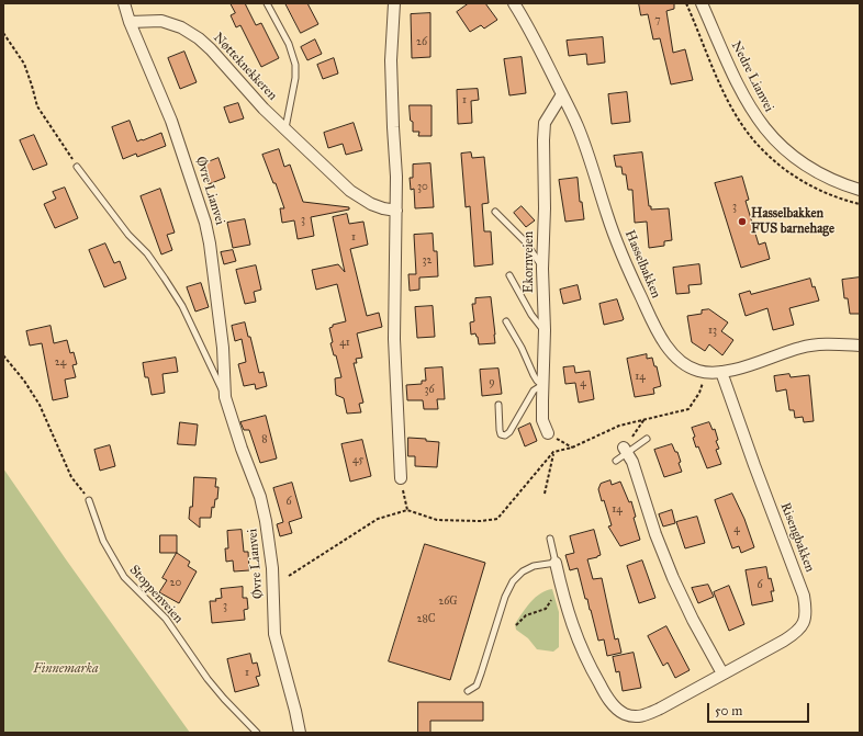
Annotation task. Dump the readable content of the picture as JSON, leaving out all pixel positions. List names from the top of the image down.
{
  "streets": {
    "street": [
      "Nøtteknekkeren",
      "Nedre Lianvei",
      "Øvre Lianvei",
      "Ekornveien",
      "Hasselbakken",
      "Risengbakken"
    ],
    "lane": ["Stoppenveien"]
  },
  "crossings": [
    ["Nøtteknekkeren", "Øvre Lianvei"],
    ["Ekornveien", "Hasselbakken"],
    ["Hasselbakken", "Risengbakken"]
  ],
  "parks": ["Finnemarka"],
  "places": ["Hasselbakken FUS barnehage"],
  "house_numbers": [
    "7",
    "26",
    "1",
    "30",
    "3",
    "3",
    "1",
    "32",
    "13",
    "41",
    "24",
    "14",
    "9",
    "4",
    "36",
    "8",
    "45",
    "6",
    "14",
    "4",
    "20",
    "6",
    "26G",
    "3",
    "28C",
    "1"
  ],
  "scale_bar": "50 m"
}
